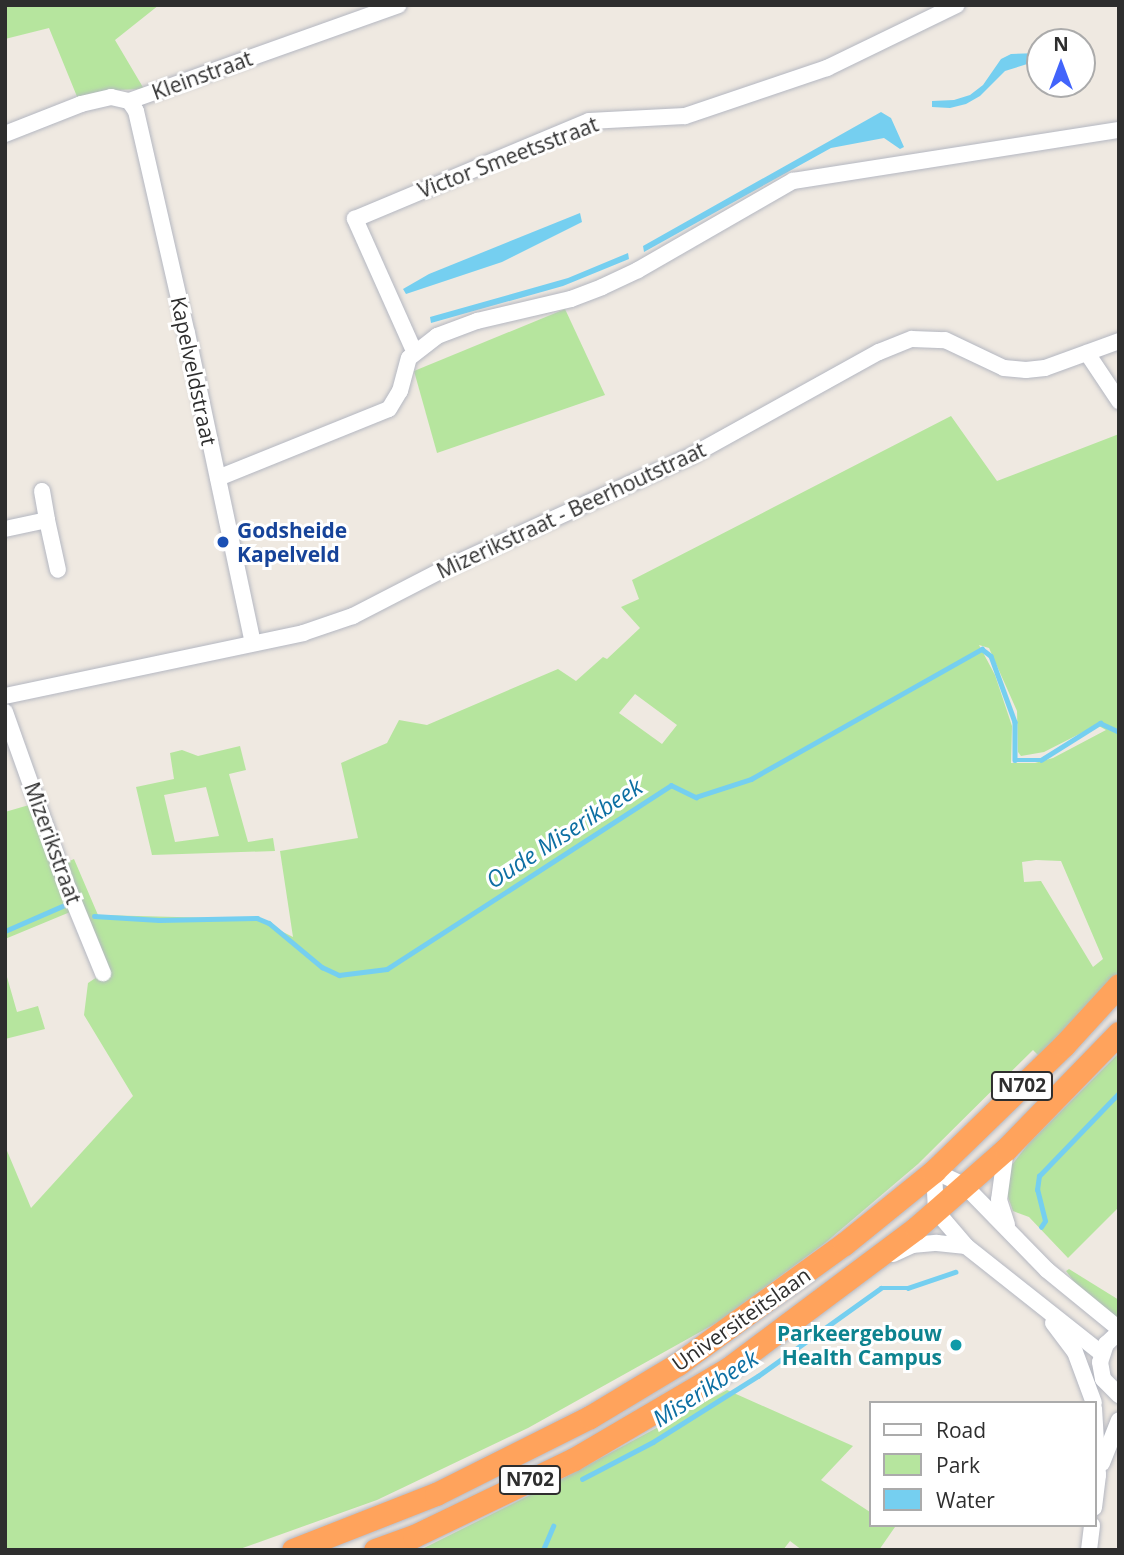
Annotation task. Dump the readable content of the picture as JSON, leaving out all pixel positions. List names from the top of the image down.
{
  "streets": {
    "highway": ["N702", "Universiteitslaan"],
    "street": [
      "Kleinstraat",
      "Victor Smeetsstraat",
      "Kapelveldstraat",
      "Mizerikstraat - Beerhoutstraat",
      "Mizerikstraat"
    ]
  },
  "crossings": [
    ["Kleinstraat", "Kapelveldstraat"],
    ["Kapelveldstraat", "Mizerikstraat - Beerhoutstraat"]
  ],
  "water": ["Oude Miserikbeek", "Miserikbeek"],
  "places": ["Godsheide Kapelveld", "Parkeergebouw Health Campus"],
  "legend": ["Road", "Park", "Water"],
  "north": "top"
}
